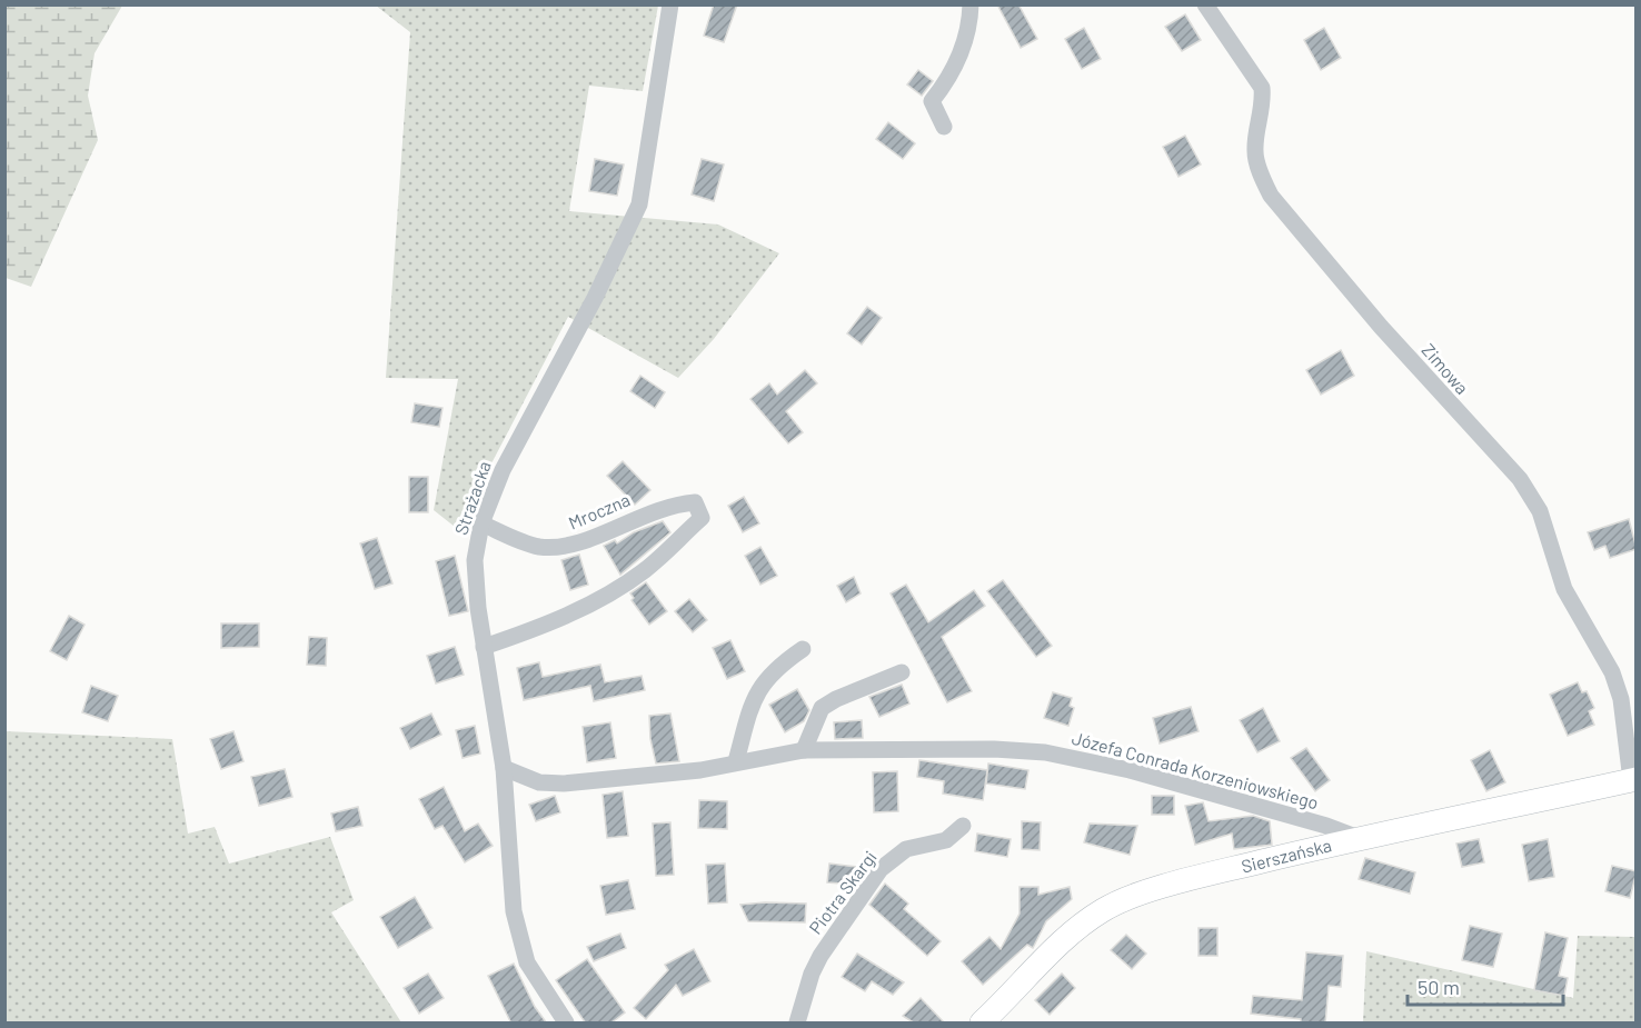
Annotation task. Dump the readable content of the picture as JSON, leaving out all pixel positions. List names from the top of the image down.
{
  "streets": {
    "street": [
      "Zimowa",
      "Strażacka",
      "Mroczna",
      "Józefa Conrada Korzeniowskiego",
      "Sierszańska",
      "Piotra Skargi"
    ]
  },
  "crossings": [
    ["Zimowa", "Sierszańska"],
    ["Strażacka", "Mroczna"],
    ["Strażacka", "Józefa Conrada Korzeniowskiego"],
    ["Józefa Conrada Korzeniowskiego", "Sierszańska"]
  ],
  "scale_bar": "50 m"
}
